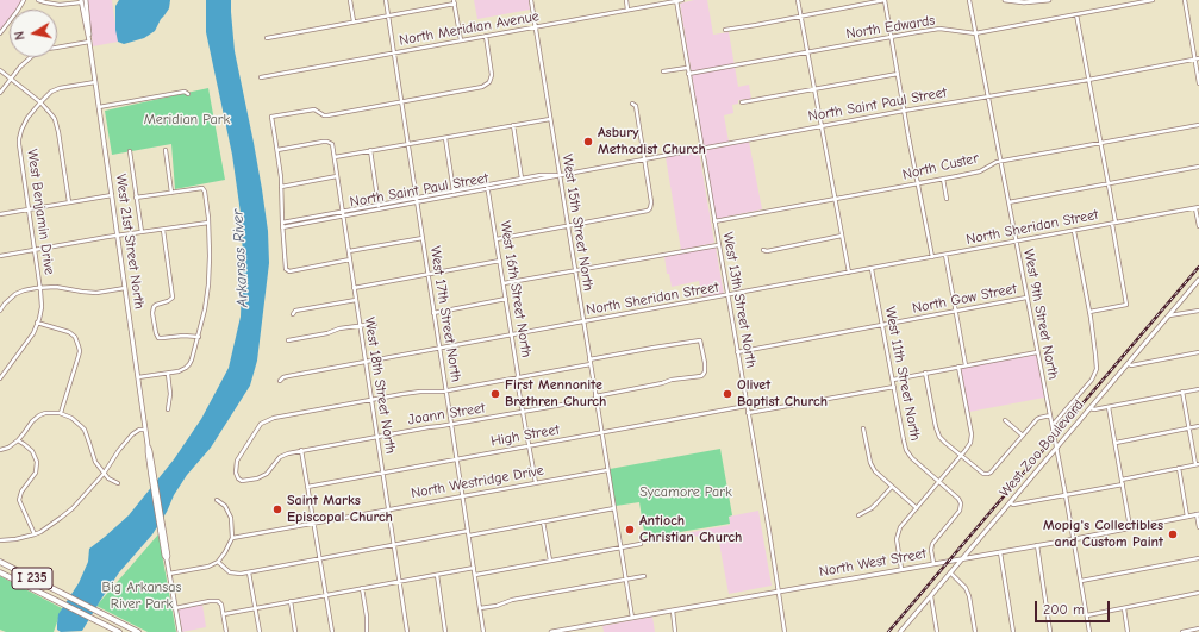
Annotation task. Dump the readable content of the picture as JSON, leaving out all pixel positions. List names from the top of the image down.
{
  "streets": {
    "highway": ["I 235"],
    "main road": ["West 21st Street North", "West Zoo Boulevard", "North West Street"],
    "street": [
      "North Edwards",
      "North Meridian Avenue",
      "North Saint Paul Street",
      "North Custer",
      "West Benjamin Drive",
      "West 15th Street North",
      "North Sheridan Street",
      "West 16th Street North",
      "North Gow Street",
      "West 13th Street North",
      "West 17th Street North",
      "West 9th Street North",
      "West 11th Street North",
      "West 18th Street North",
      "Joann Street",
      "High Street",
      "North Westridge Drive"
    ]
  },
  "crossings": [
    ["North Edwards", "West 13th Street North"],
    ["North Edwards", "West 9th Street North"],
    ["North Meridian Avenue", "West 15th Street North"],
    ["North Meridian Avenue", "West 13th Street North"],
    ["North Meridian Avenue", "West 17th Street North"],
    ["North Saint Paul Street", "West 15th Street North"],
    ["North Saint Paul Street", "West 16th Street North"],
    ["North Saint Paul Street", "West 13th Street North"],
    ["North Saint Paul Street", "West 17th Street North"],
    ["North Saint Paul Street", "West 9th Street North"],
    ["North Saint Paul Street", "West 18th Street North"],
    ["North Custer", "West 13th Street North"],
    ["North Custer", "West 9th Street North"],
    ["West Benjamin Drive", "West 21st Street North"],
    ["West 15th Street North", "North Sheridan Street"],
    ["West 15th Street North", "Joann Street"],
    ["West 15th Street North", "High Street"],
    ["West 15th Street North", "North Westridge Drive"],
    ["West 15th Street North", "North West Street"],
    ["North Sheridan Street", "West 16th Street North"],
    ["North Sheridan Street", "West 13th Street North"],
    ["North Sheridan Street", "West 17th Street North"],
    ["North Sheridan Street", "West 9th Street North"],
    ["North Sheridan Street", "West 11th Street North"],
    ["North Sheridan Street", "West 18th Street North"],
    ["West 16th Street North", "Joann Street"],
    ["West 16th Street North", "High Street"],
    ["West 16th Street North", "North Westridge Drive"],
    ["North Gow Street", "West 13th Street North"],
    ["North Gow Street", "West 9th Street North"],
    ["North Gow Street", "West 11th Street North"],
    ["West 13th Street North", "High Street"],
    ["West 13th Street North", "North West Street"],
    ["West 17th Street North", "Joann Street"],
    ["West 17th Street North", "High Street"],
    ["West 17th Street North", "North Westridge Drive"],
    ["West 9th Street North", "West Zoo Boulevard"],
    ["West 9th Street North", "North West Street"],
    ["West 11th Street North", "North West Street"],
    ["West 18th Street North", "Joann Street"],
    ["West 18th Street North", "High Street"],
    ["West 18th Street North", "North Westridge Drive"],
    ["West Zoo Boulevard", "North West Street"]
  ],
  "water": ["Arkansas River"],
  "parks": ["Meridian Park", "Sycamore Park", "Big Arkansas River Park"],
  "places": [
    "Asbury Methodist Church",
    "First Mennonite Brethren Church",
    "Olivet Baptist Church",
    "Saint Marks Episcopal Church",
    "Antioch Christian Church",
    "Mopig's Collectibles and Custom Paint"
  ],
  "scale_bar": "200 m",
  "north": "left"
}
